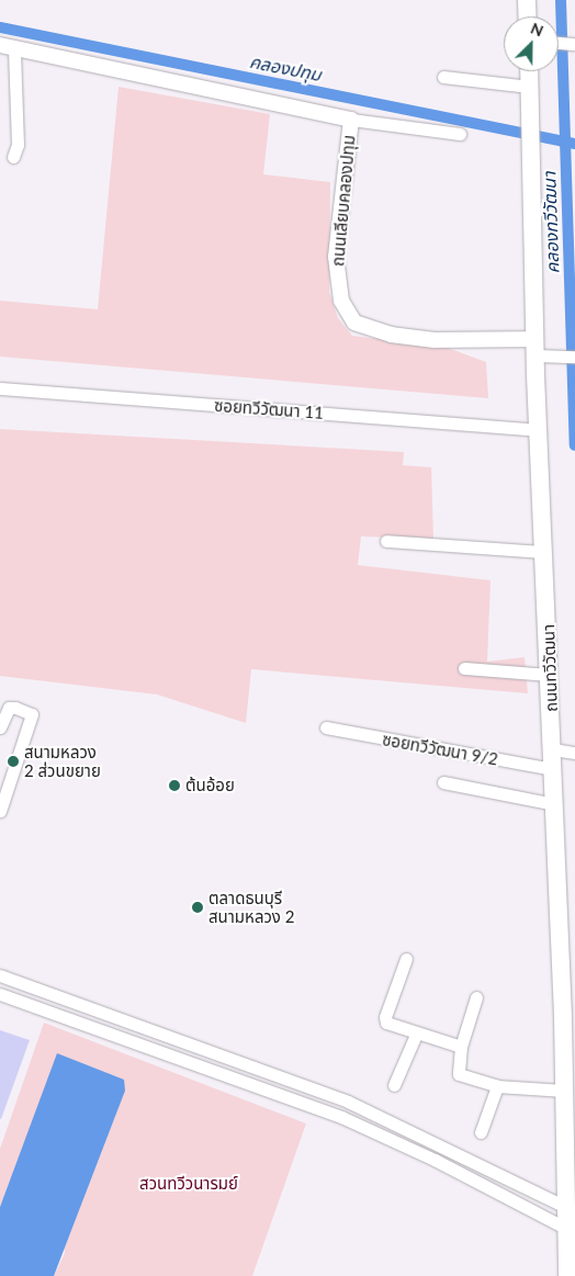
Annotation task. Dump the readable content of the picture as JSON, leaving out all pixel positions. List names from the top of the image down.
{
  "streets": {
    "main road": ["ถนนทวีวัฒนา"],
    "street": ["ถนนเลียบคลองปทุม", "ซอยทวีวัฒนา 11", "ซอยทวีวัฒนา 9/2"]
  },
  "crossings": [
    ["ถนนเลียบคลองปทุม", "ถนนทวีวัฒนา"],
    ["ซอยทวีวัฒนา 11", "ถนนทวีวัฒนา"],
    ["ถนนทวีวัฒนา", "ซอยทวีวัฒนา 9/2"]
  ],
  "water": ["คลองปทุม", "คลองทวีวัฒนา"],
  "parks": ["สวนทวีวนารมย์"],
  "places": ["สนามหลวง 2 ส่วนขยาย", "ต้นอ้อย", "ตลาดธนบุรี สนามหลวง 2"],
  "north": "top right"
}
